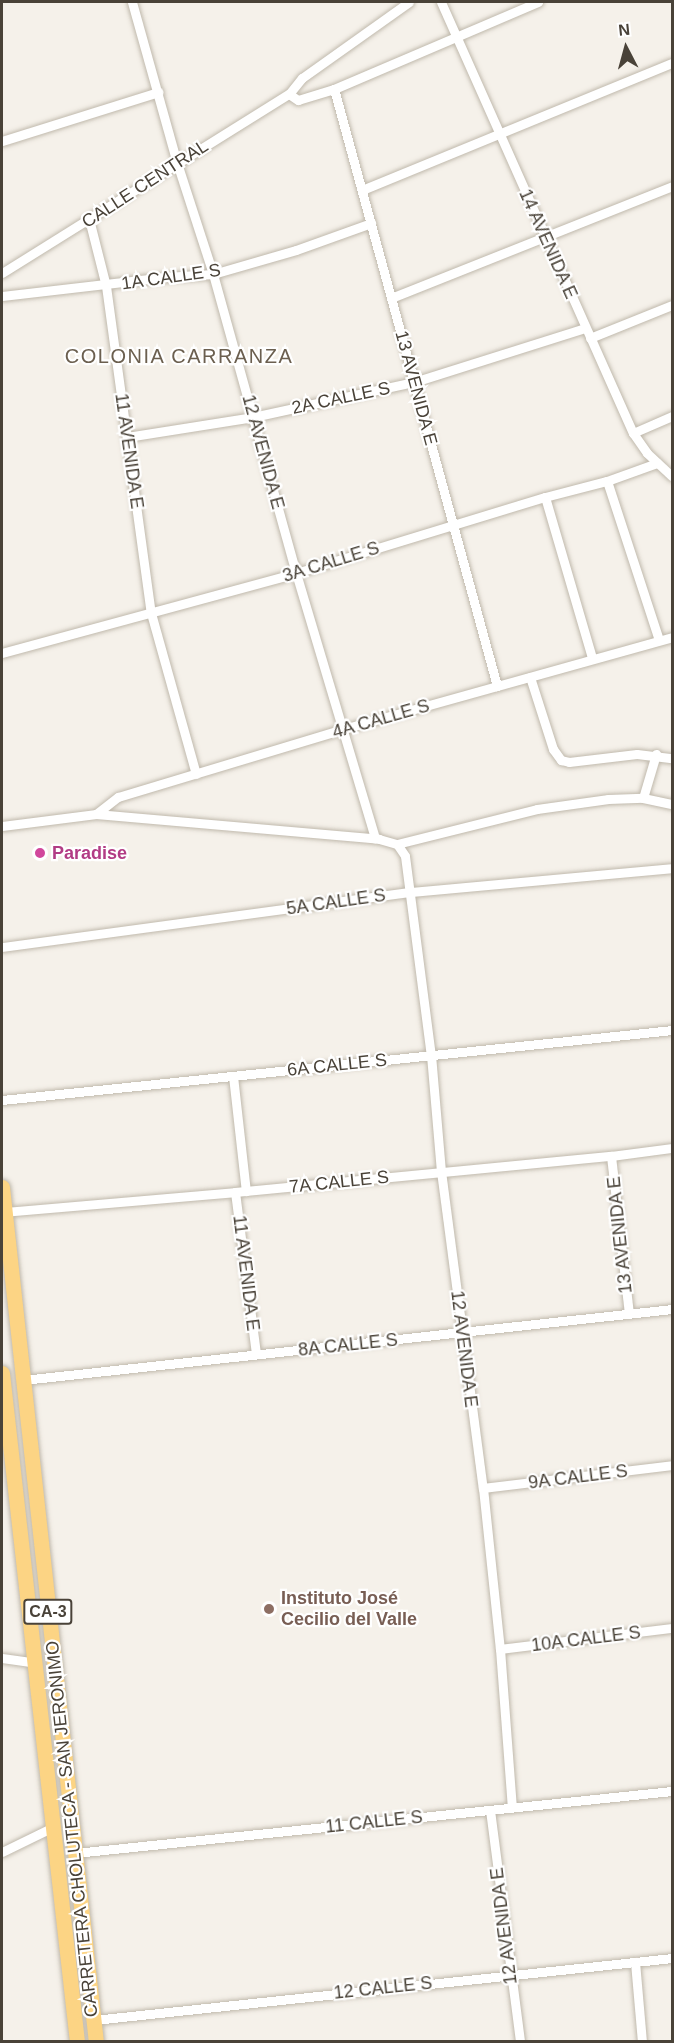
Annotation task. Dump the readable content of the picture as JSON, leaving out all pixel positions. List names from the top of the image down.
{
  "streets": {
    "highway": ["CA-3", "CARRETERA CHOLUTECA - SAN JERONIMO"],
    "street": [
      "CALLE CENTRAL",
      "14 AVENIDA E",
      "1A CALLE S",
      "13 AVENIDA E",
      "2A CALLE S",
      "11 AVENIDA E",
      "12 AVENIDA E",
      "3A CALLE S",
      "4A CALLE S",
      "5A CALLE S",
      "6A CALLE S",
      "7A CALLE S",
      "8A CALLE S",
      "9A CALLE S",
      "10A CALLE S",
      "11 CALLE S",
      "12 CALLE S"
    ]
  },
  "crossings": [
    ["CALLE CENTRAL", "11 AVENIDA E"],
    ["CALLE CENTRAL", "12 AVENIDA E"],
    ["14 AVENIDA E", "2A CALLE S"],
    ["14 AVENIDA E", "3A CALLE S"],
    ["1A CALLE S", "13 AVENIDA E"],
    ["1A CALLE S", "11 AVENIDA E"],
    ["1A CALLE S", "12 AVENIDA E"],
    ["13 AVENIDA E", "2A CALLE S"],
    ["13 AVENIDA E", "3A CALLE S"],
    ["13 AVENIDA E", "4A CALLE S"],
    ["13 AVENIDA E", "7A CALLE S"],
    ["13 AVENIDA E", "8A CALLE S"],
    ["2A CALLE S", "11 AVENIDA E"],
    ["2A CALLE S", "12 AVENIDA E"],
    ["11 AVENIDA E", "3A CALLE S"],
    ["11 AVENIDA E", "4A CALLE S"],
    ["11 AVENIDA E", "6A CALLE S"],
    ["11 AVENIDA E", "7A CALLE S"],
    ["11 AVENIDA E", "8A CALLE S"],
    ["12 AVENIDA E", "3A CALLE S"],
    ["12 AVENIDA E", "4A CALLE S"],
    ["12 AVENIDA E", "5A CALLE S"],
    ["12 AVENIDA E", "6A CALLE S"],
    ["12 AVENIDA E", "7A CALLE S"],
    ["12 AVENIDA E", "8A CALLE S"],
    ["12 AVENIDA E", "9A CALLE S"],
    ["12 AVENIDA E", "10A CALLE S"],
    ["12 AVENIDA E", "11 CALLE S"],
    ["12 AVENIDA E", "12 CALLE S"],
    ["7A CALLE S", "CARRETERA CHOLUTECA - SAN JERONIMO"],
    ["8A CALLE S", "CARRETERA CHOLUTECA - SAN JERONIMO"],
    ["11 CALLE S", "CARRETERA CHOLUTECA - SAN JERONIMO"],
    ["CARRETERA CHOLUTECA - SAN JERONIMO", "12 CALLE S"]
  ],
  "districts": ["COLONIA CARRANZA"],
  "places": ["Paradise", "Instituto José Cecilio del Valle"],
  "north": "top"
}
